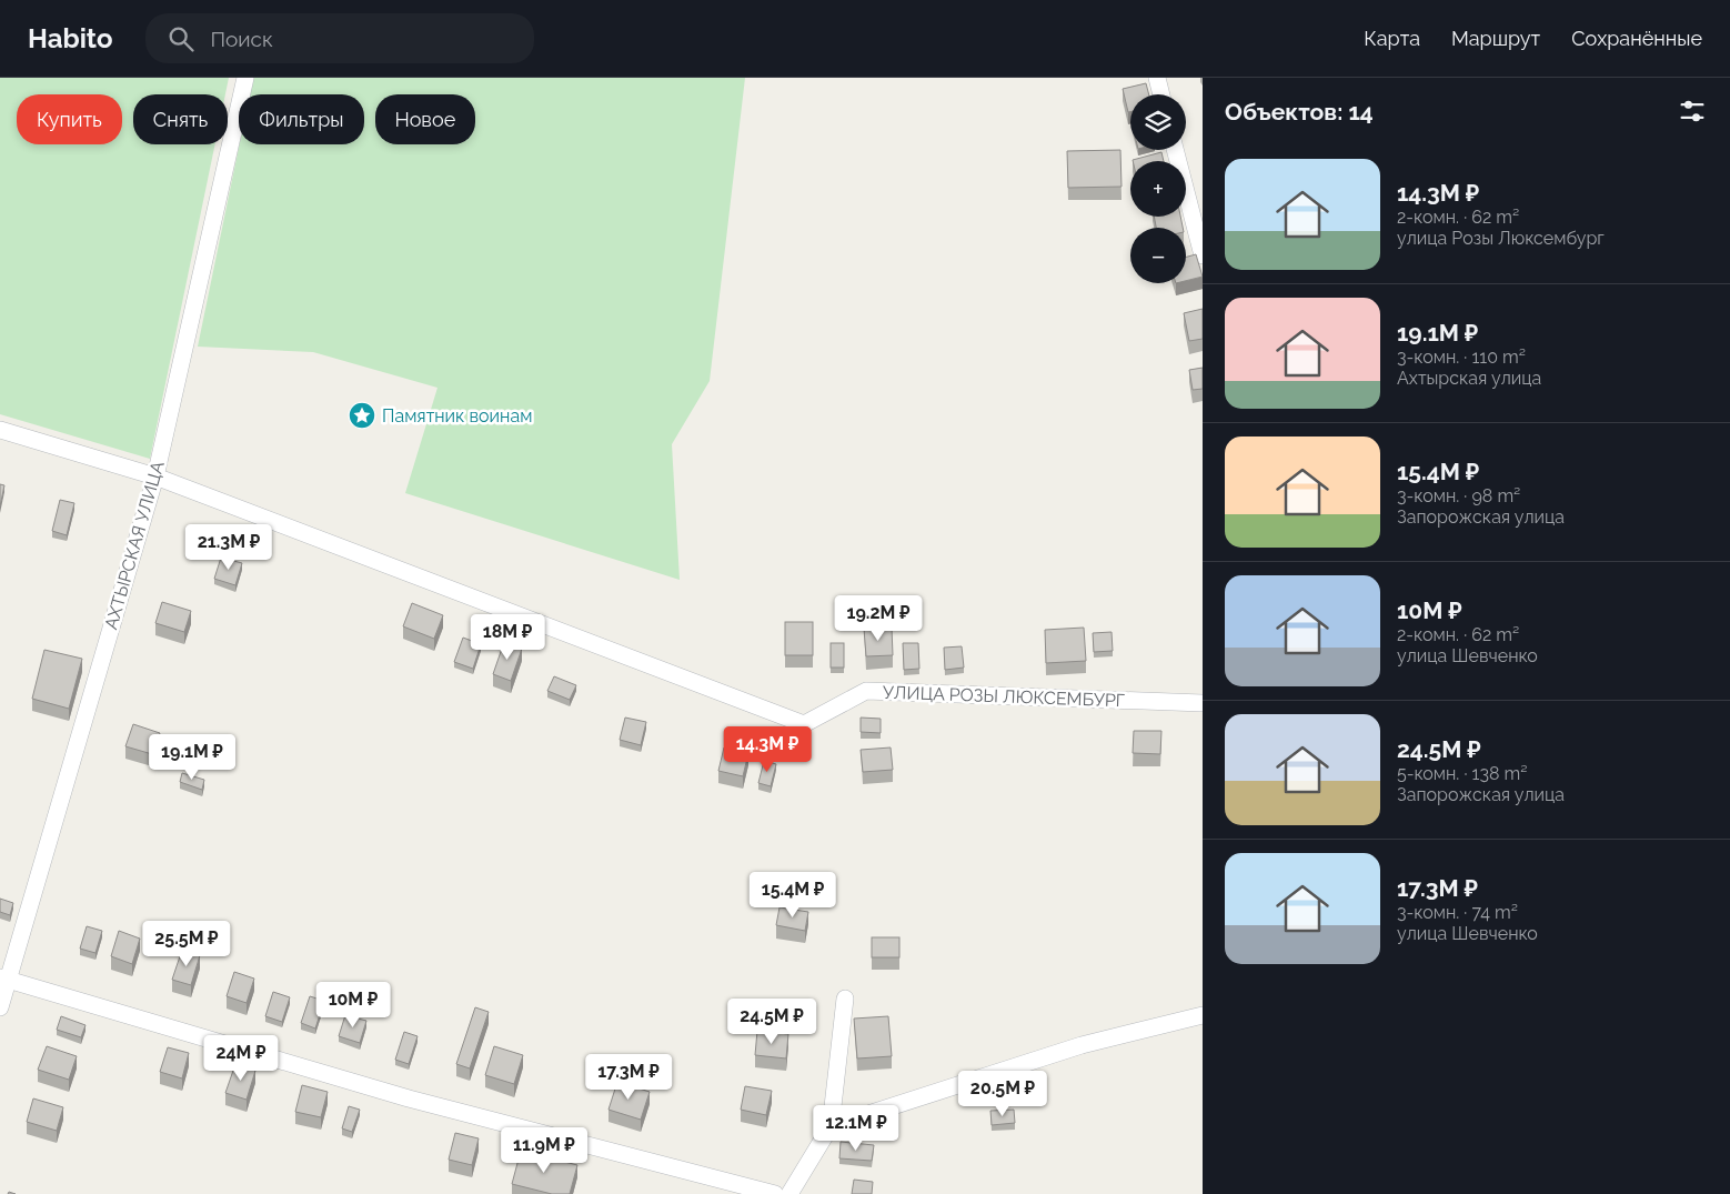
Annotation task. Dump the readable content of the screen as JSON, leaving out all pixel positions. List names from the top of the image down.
{
  "streets": {
    "street": ["АХТЫРСКАЯ УЛИЦА", "УЛИЦА РОЗЫ ЛЮКСЕМБУРГ"]
  },
  "crossings": [
    ["АХТЫРСКАЯ УЛИЦА", "УЛИЦА РОЗЫ ЛЮКСЕМБУРГ"]
  ],
  "places": {
    "place": ["Памятник воинам"]
  },
  "page": {
    "header": "Habito",
    "search": "Поиск",
    "nav": ["Карта", "Маршрут", "Сохранённые"],
    "heading": "Объектов: 14",
    "map_buttons": ["+", "−"],
    "chip": [
      "Купить",
      "Снять",
      "Фильтры",
      "Новое"
    ],
    "list": [
      {
        "name": "14.3M ₽",
        "note": "2-комн. · 62 m² · улица Розы Люксембург"
      },
      {
        "name": "19.1M ₽",
        "note": "3-комн. · 110 m² · Ахтырская улица"
      },
      {
        "name": "15.4M ₽",
        "note": "3-комн. · 98 m² · Запорожская улица"
      },
      {
        "name": "10M ₽",
        "note": "2-комн. · 62 m² · улица Шевченко"
      },
      {
        "name": "24.5M ₽",
        "note": "5-комн. · 138 m² · Запорожская улица"
      },
      {
        "name": "17.3M ₽",
        "note": "3-комн. · 74 m² · улица Шевченко"
      }
    ],
    "price": [
      "21.3M ₽",
      "19.2M ₽",
      "18M ₽",
      "14.3M ₽",
      "19.1M ₽",
      "15.4M ₽",
      "25.5M ₽",
      "10M ₽",
      "24.5M ₽",
      "24M ₽",
      "17.3M ₽",
      "20.5M ₽",
      "12.1M ₽",
      "11.9M ₽"
    ]
  }
}
